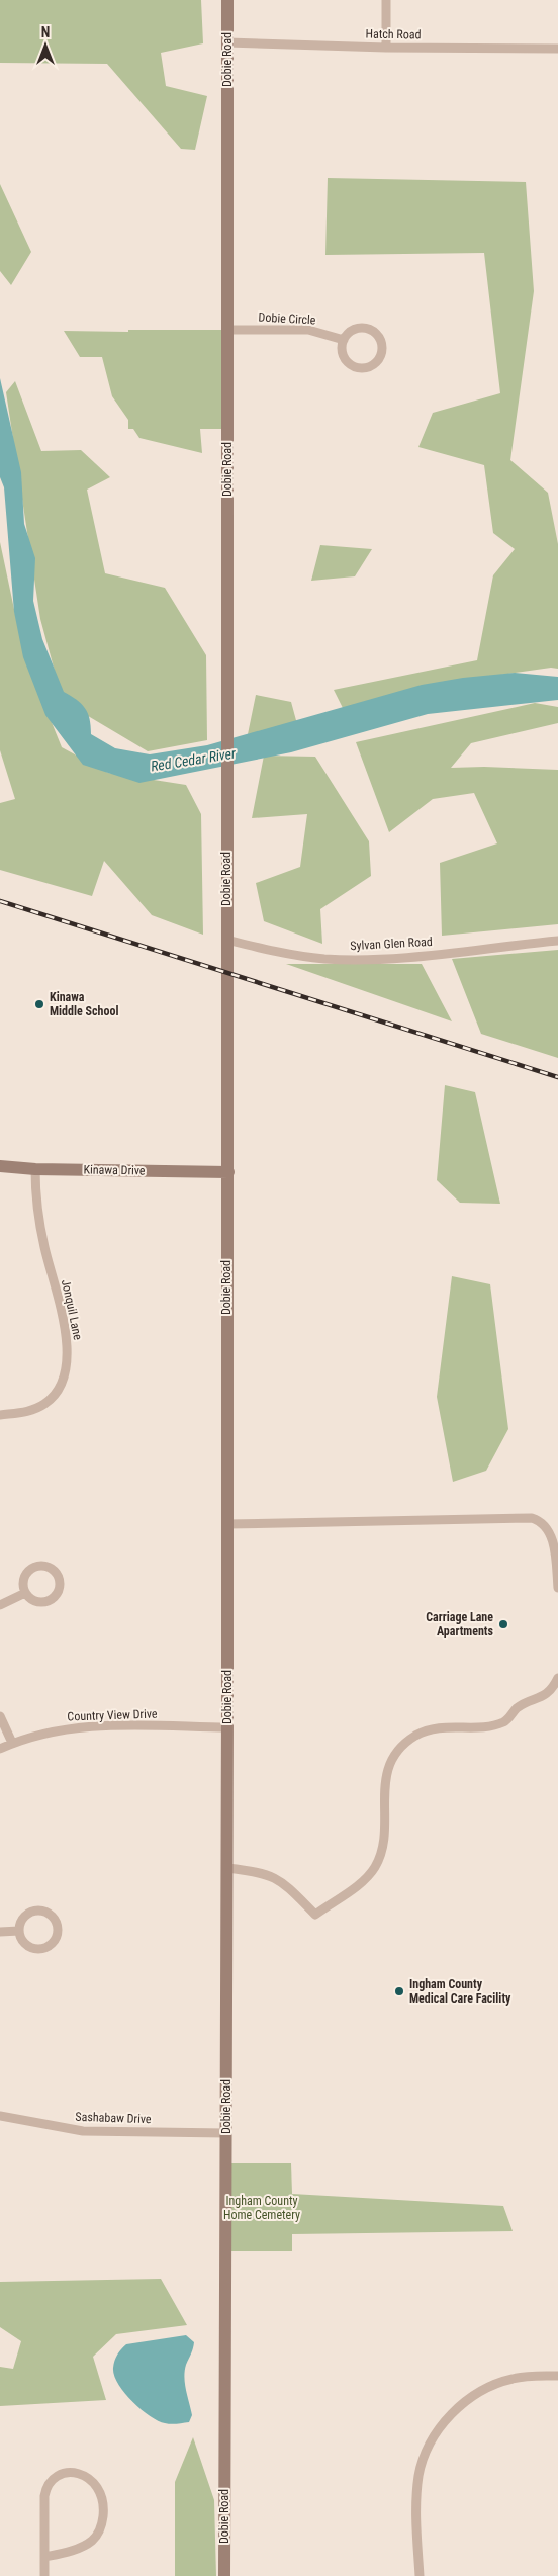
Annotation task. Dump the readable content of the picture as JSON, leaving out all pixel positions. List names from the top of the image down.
{
  "streets": {
    "street": [
      "Hatch Road",
      "Dobie Road",
      "Dobie Circle",
      "Sylvan Glen Road",
      "Kinawa Drive",
      "Jonquil Lane",
      "Country View Drive",
      "Sashabaw Drive"
    ]
  },
  "crossings": [
    ["Hatch Road", "Dobie Road"],
    ["Dobie Road", "Dobie Circle"],
    ["Dobie Road", "Sylvan Glen Road"],
    ["Dobie Road", "Kinawa Drive"],
    ["Dobie Road", "Country View Drive"],
    ["Dobie Road", "Sashabaw Drive"],
    ["Kinawa Drive", "Jonquil Lane"]
  ],
  "water": ["Red Cedar River"],
  "parks": ["Ingham County Home Cemetery"],
  "places": ["Kinawa Middle School", "Carriage Lane Apartments", "Ingham County Medical Care Facility"],
  "north": "top"
}
